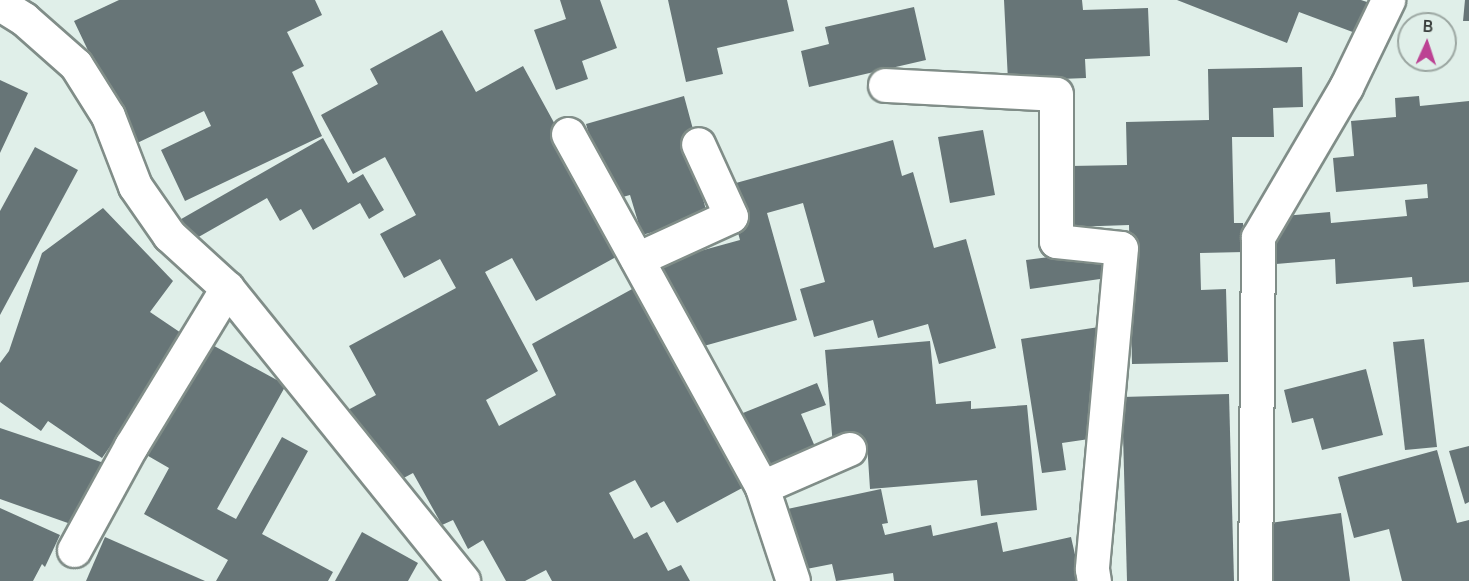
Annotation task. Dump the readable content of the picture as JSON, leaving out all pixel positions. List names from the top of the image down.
{
  "north": "top"
}
